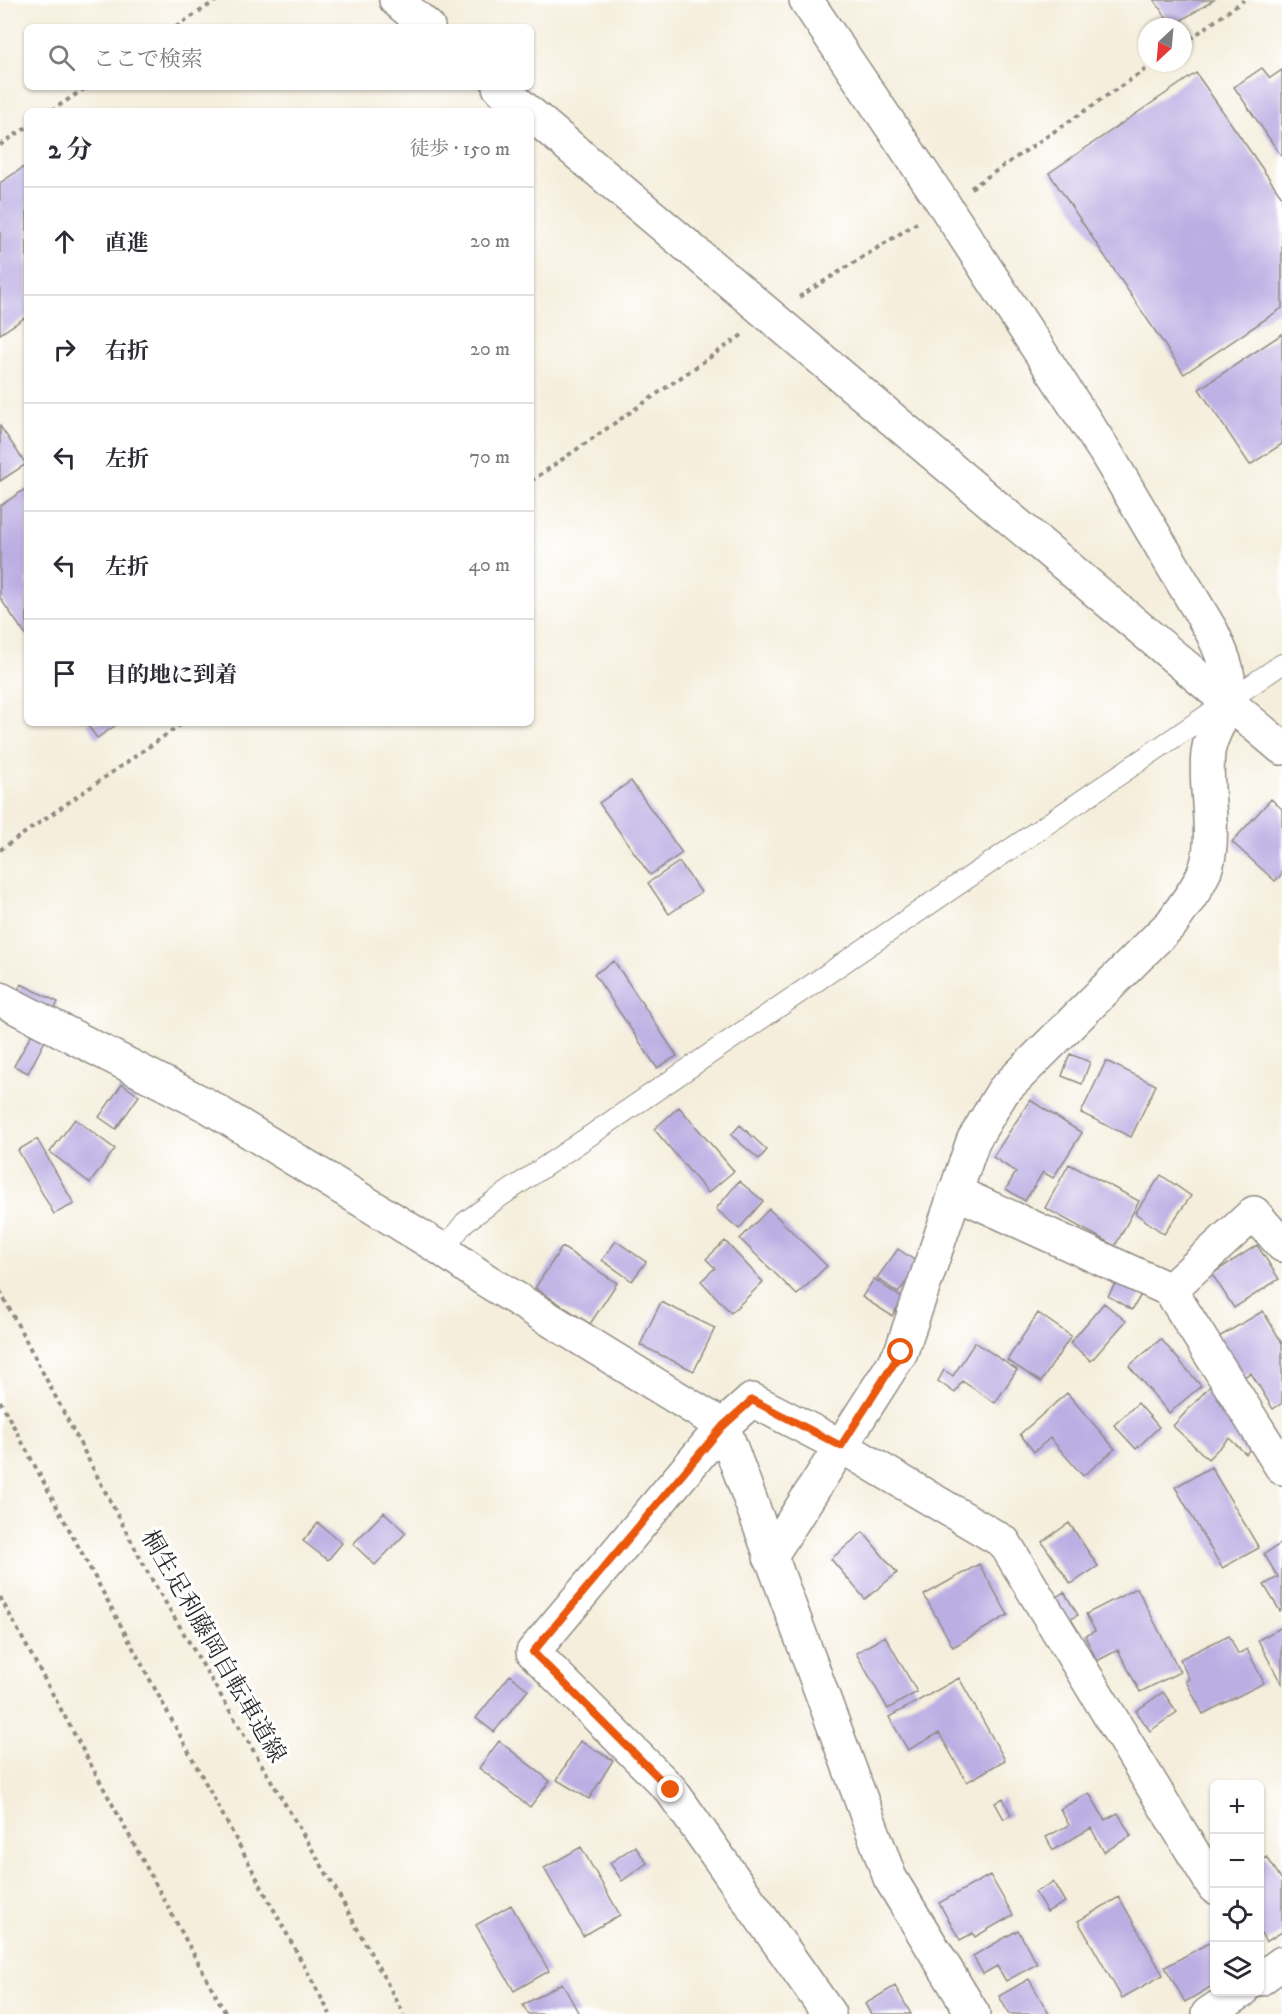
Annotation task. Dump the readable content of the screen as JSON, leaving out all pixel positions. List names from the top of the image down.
{
  "streets": {
    "path": ["桐生足利藤岡自転車道線"]
  },
  "north": "bottom left",
  "page": {
    "search": "ここで検索",
    "heading": ["2 分", "徒歩 · 150 m"],
    "list": [
      ["直進", "20 m"],
      ["右折", "20 m"],
      ["左折", "70 m"],
      ["左折", "40 m"],
      "目的地に到着"
    ],
    "map_buttons": ["+", "−"]
  }
}
